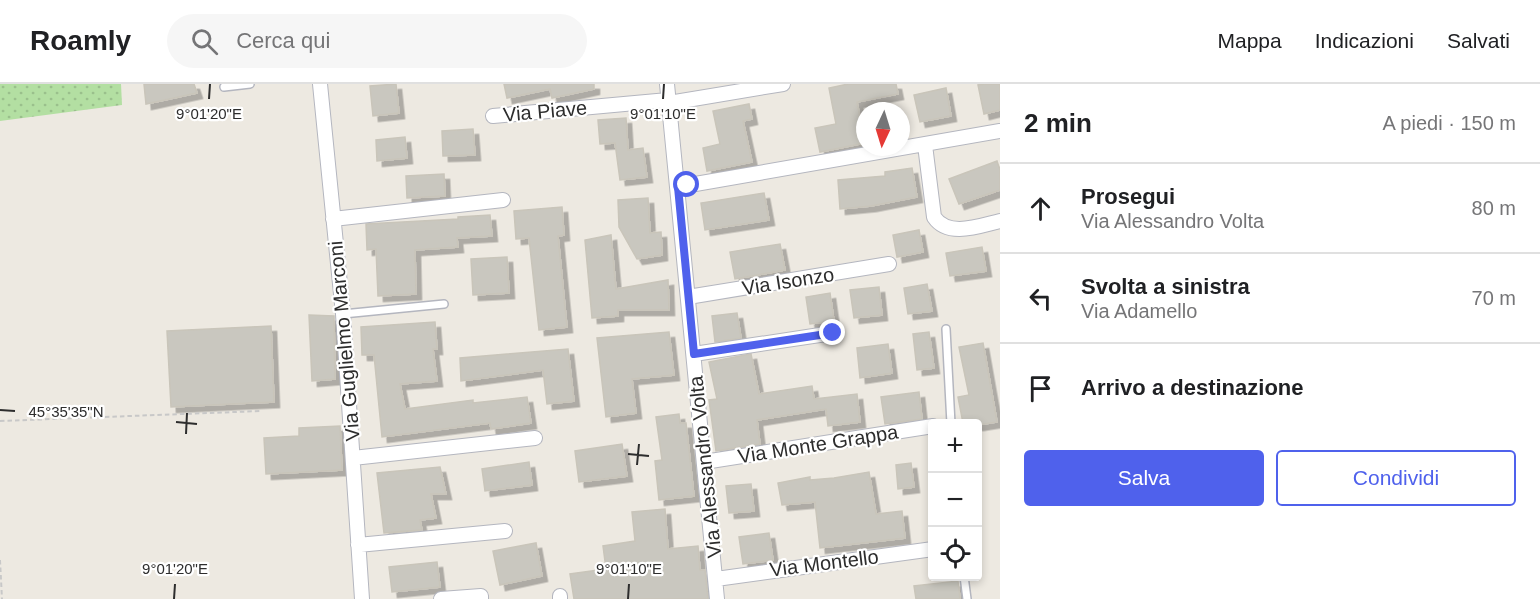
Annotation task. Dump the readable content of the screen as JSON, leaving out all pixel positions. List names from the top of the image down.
{
  "streets": {
    "street": [
      "Via Piave",
      "Via Isonzo",
      "Via Guglielmo Marconi",
      "Via Monte Grappa",
      "Via Alessandro Volta",
      "Via Montello"
    ]
  },
  "crossings": [
    ["Via Piave", "Via Alessandro Volta"],
    ["Via Isonzo", "Via Alessandro Volta"],
    ["Via Monte Grappa", "Via Alessandro Volta"],
    ["Via Alessandro Volta", "Via Montello"]
  ],
  "north": "bottom",
  "page": {
    "header": "Roamly",
    "search": "Cerca qui",
    "nav": ["Mappa", "Indicazioni", "Salvati"],
    "heading": ["2 min", "A piedi · 150 m"],
    "list": [
      ["Prosegui", "Via Alessandro Volta", "80 m"],
      ["Svolta a sinistra", "Via Adamello", "70 m"],
      "Arrivo a destinazione"
    ],
    "map_buttons": ["+", "−"],
    "buttons": ["Salva", "Condividi"]
  },
  "coordinates": ["9°01'20\"E", "9°01'10\"E", "45°35'35\"N"]
}
